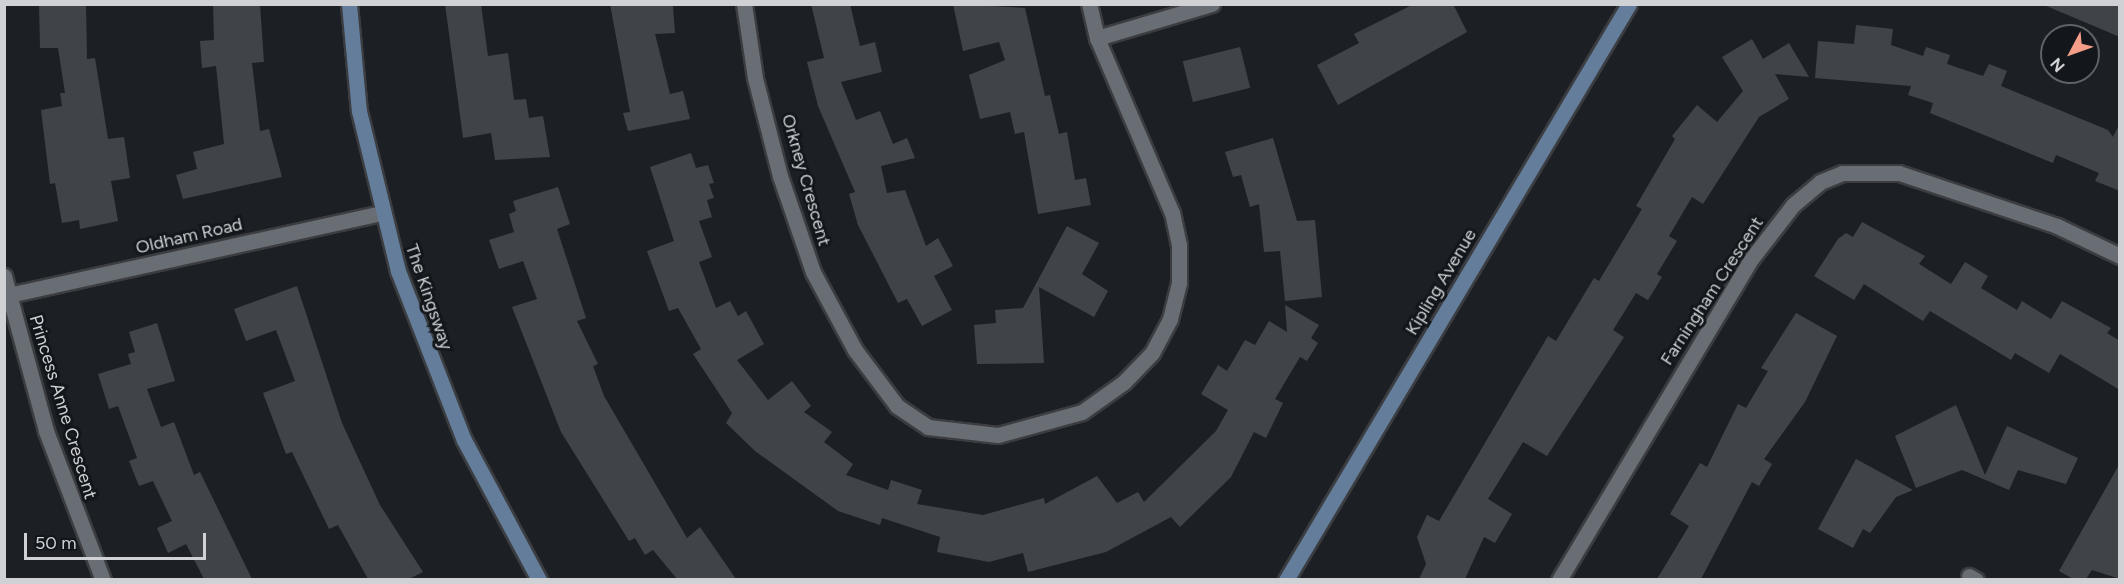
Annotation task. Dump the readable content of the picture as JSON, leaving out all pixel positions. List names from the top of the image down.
{
  "streets": {
    "main road": ["Kipling Avenue", "The Kingsway"],
    "street": [
      "Orkney Crescent",
      "Oldham Road",
      "Farningham Crescent",
      "Princess Anne Crescent"
    ]
  },
  "crossings": [
    ["Oldham Road", "The Kingsway"],
    ["Oldham Road", "Princess Anne Crescent"]
  ],
  "scale_bar": "50 m",
  "north": "bottom left"
}
